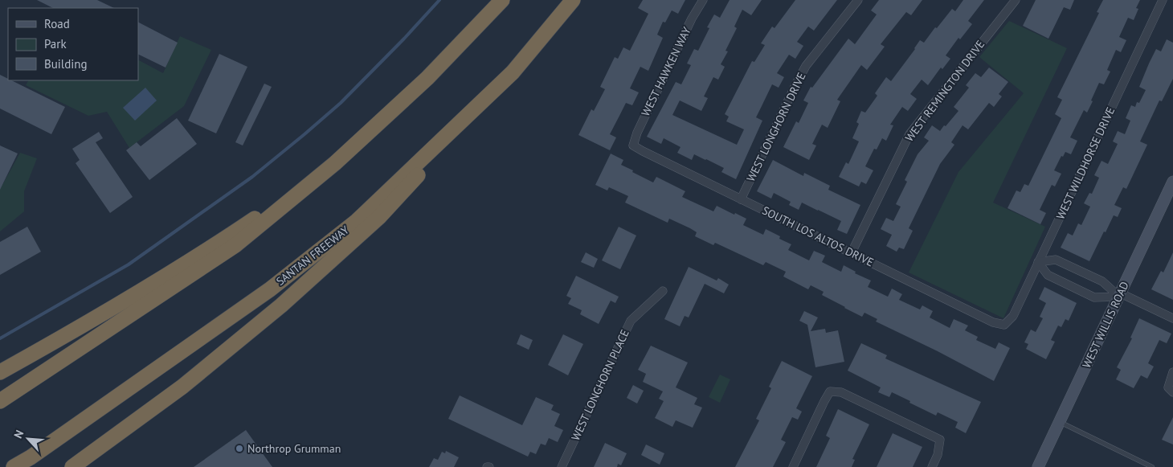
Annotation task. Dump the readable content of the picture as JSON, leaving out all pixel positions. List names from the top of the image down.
{
  "streets": {
    "highway": ["SANTAN FREEWAY"],
    "street": [
      "WEST HAWKEN WAY",
      "WEST REMINGTON DRIVE",
      "WEST LONGHORN DRIVE",
      "WEST WILDHORSE DRIVE",
      "SOUTH LOS ALTOS DRIVE",
      "WEST WILLIS ROAD",
      "WEST LONGHORN PLACE"
    ]
  },
  "crossings": [
    ["WEST HAWKEN WAY", "SOUTH LOS ALTOS DRIVE"],
    ["WEST REMINGTON DRIVE", "SOUTH LOS ALTOS DRIVE"],
    ["WEST LONGHORN DRIVE", "SOUTH LOS ALTOS DRIVE"],
    ["WEST WILDHORSE DRIVE", "SOUTH LOS ALTOS DRIVE"]
  ],
  "places": ["Northrop Grumman"],
  "legend": ["Road", "Park", "Building"],
  "north": "top left"
}
